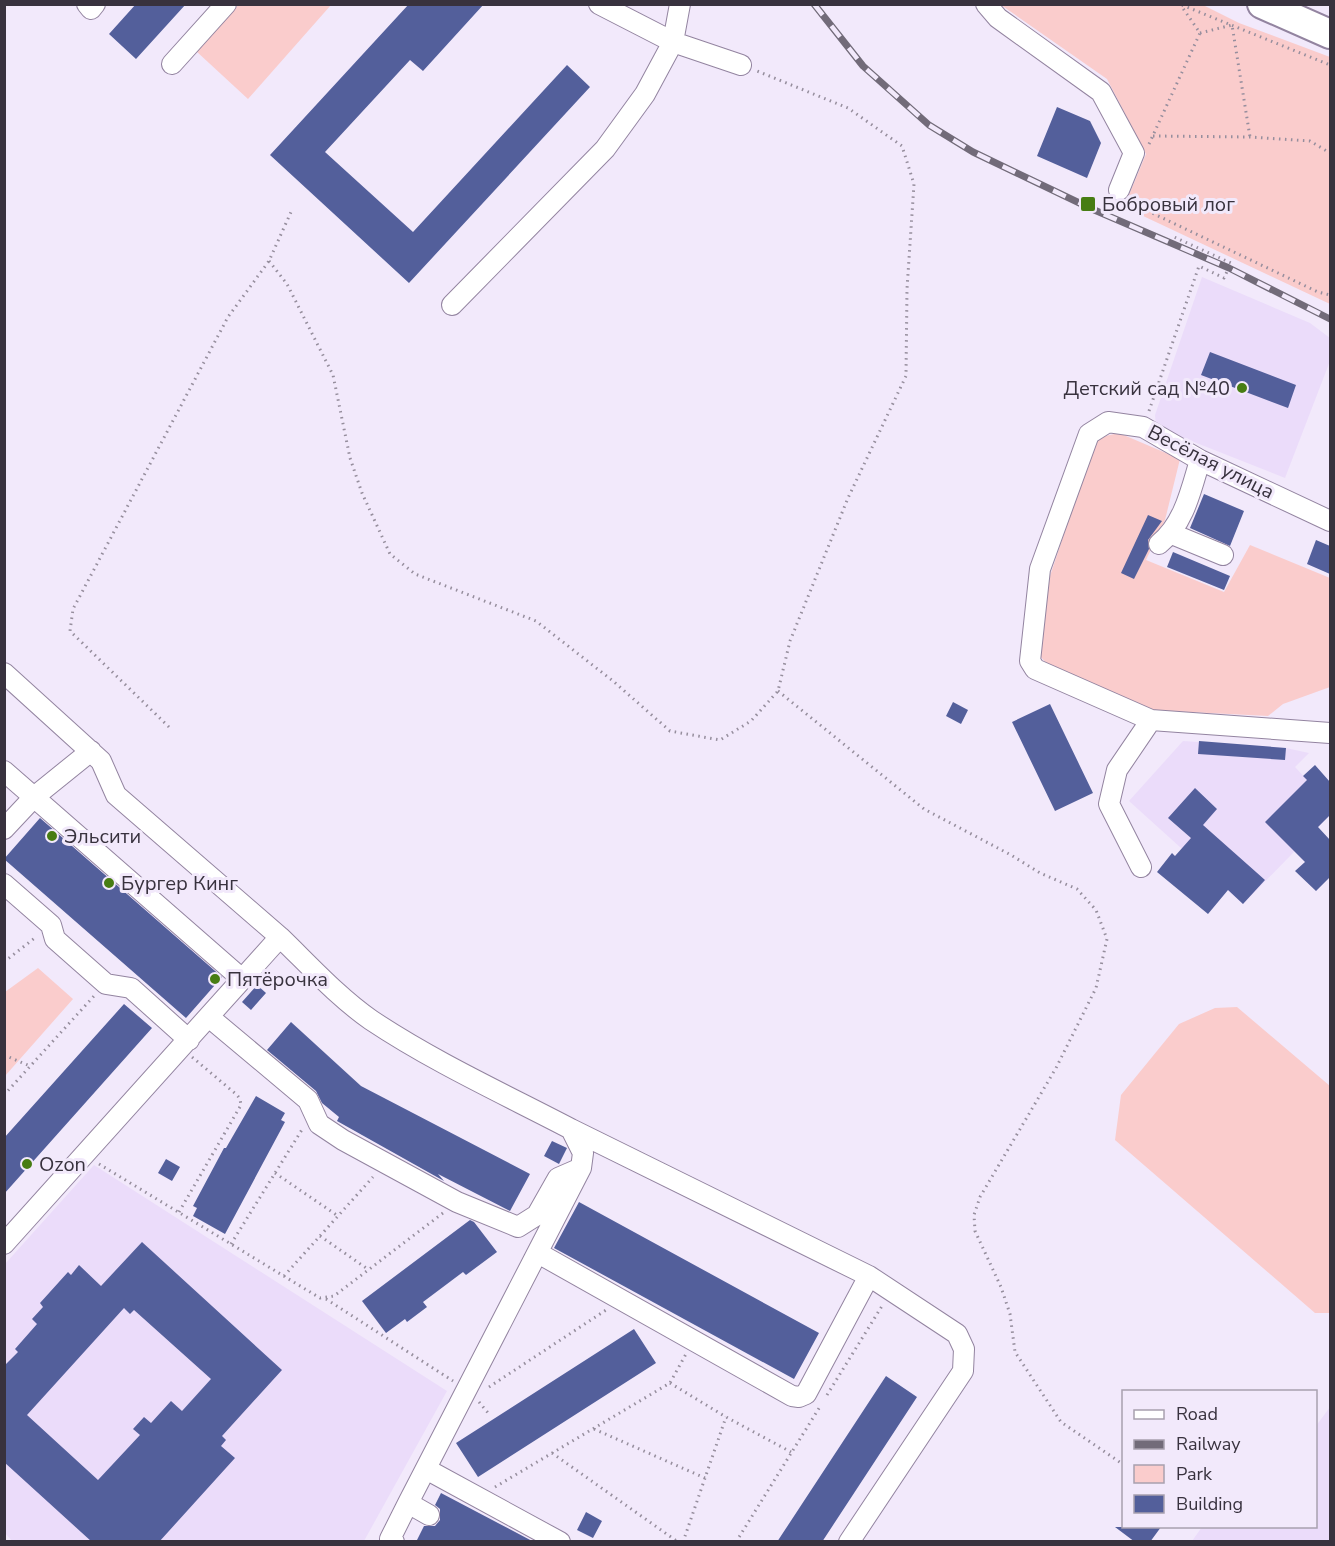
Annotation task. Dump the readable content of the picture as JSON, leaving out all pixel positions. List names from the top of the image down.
{
  "streets": {
    "street": ["Весёлая улица"]
  },
  "places": {
    "transit": ["Бобровый лог"],
    "other": [
      "Детский сад №40",
      "Эльсити",
      "Бургер Кинг",
      "Пятёрочка",
      "Ozon"
    ]
  },
  "legend": [
    "Road",
    "Railway",
    "Park",
    "Building"
  ]
}
